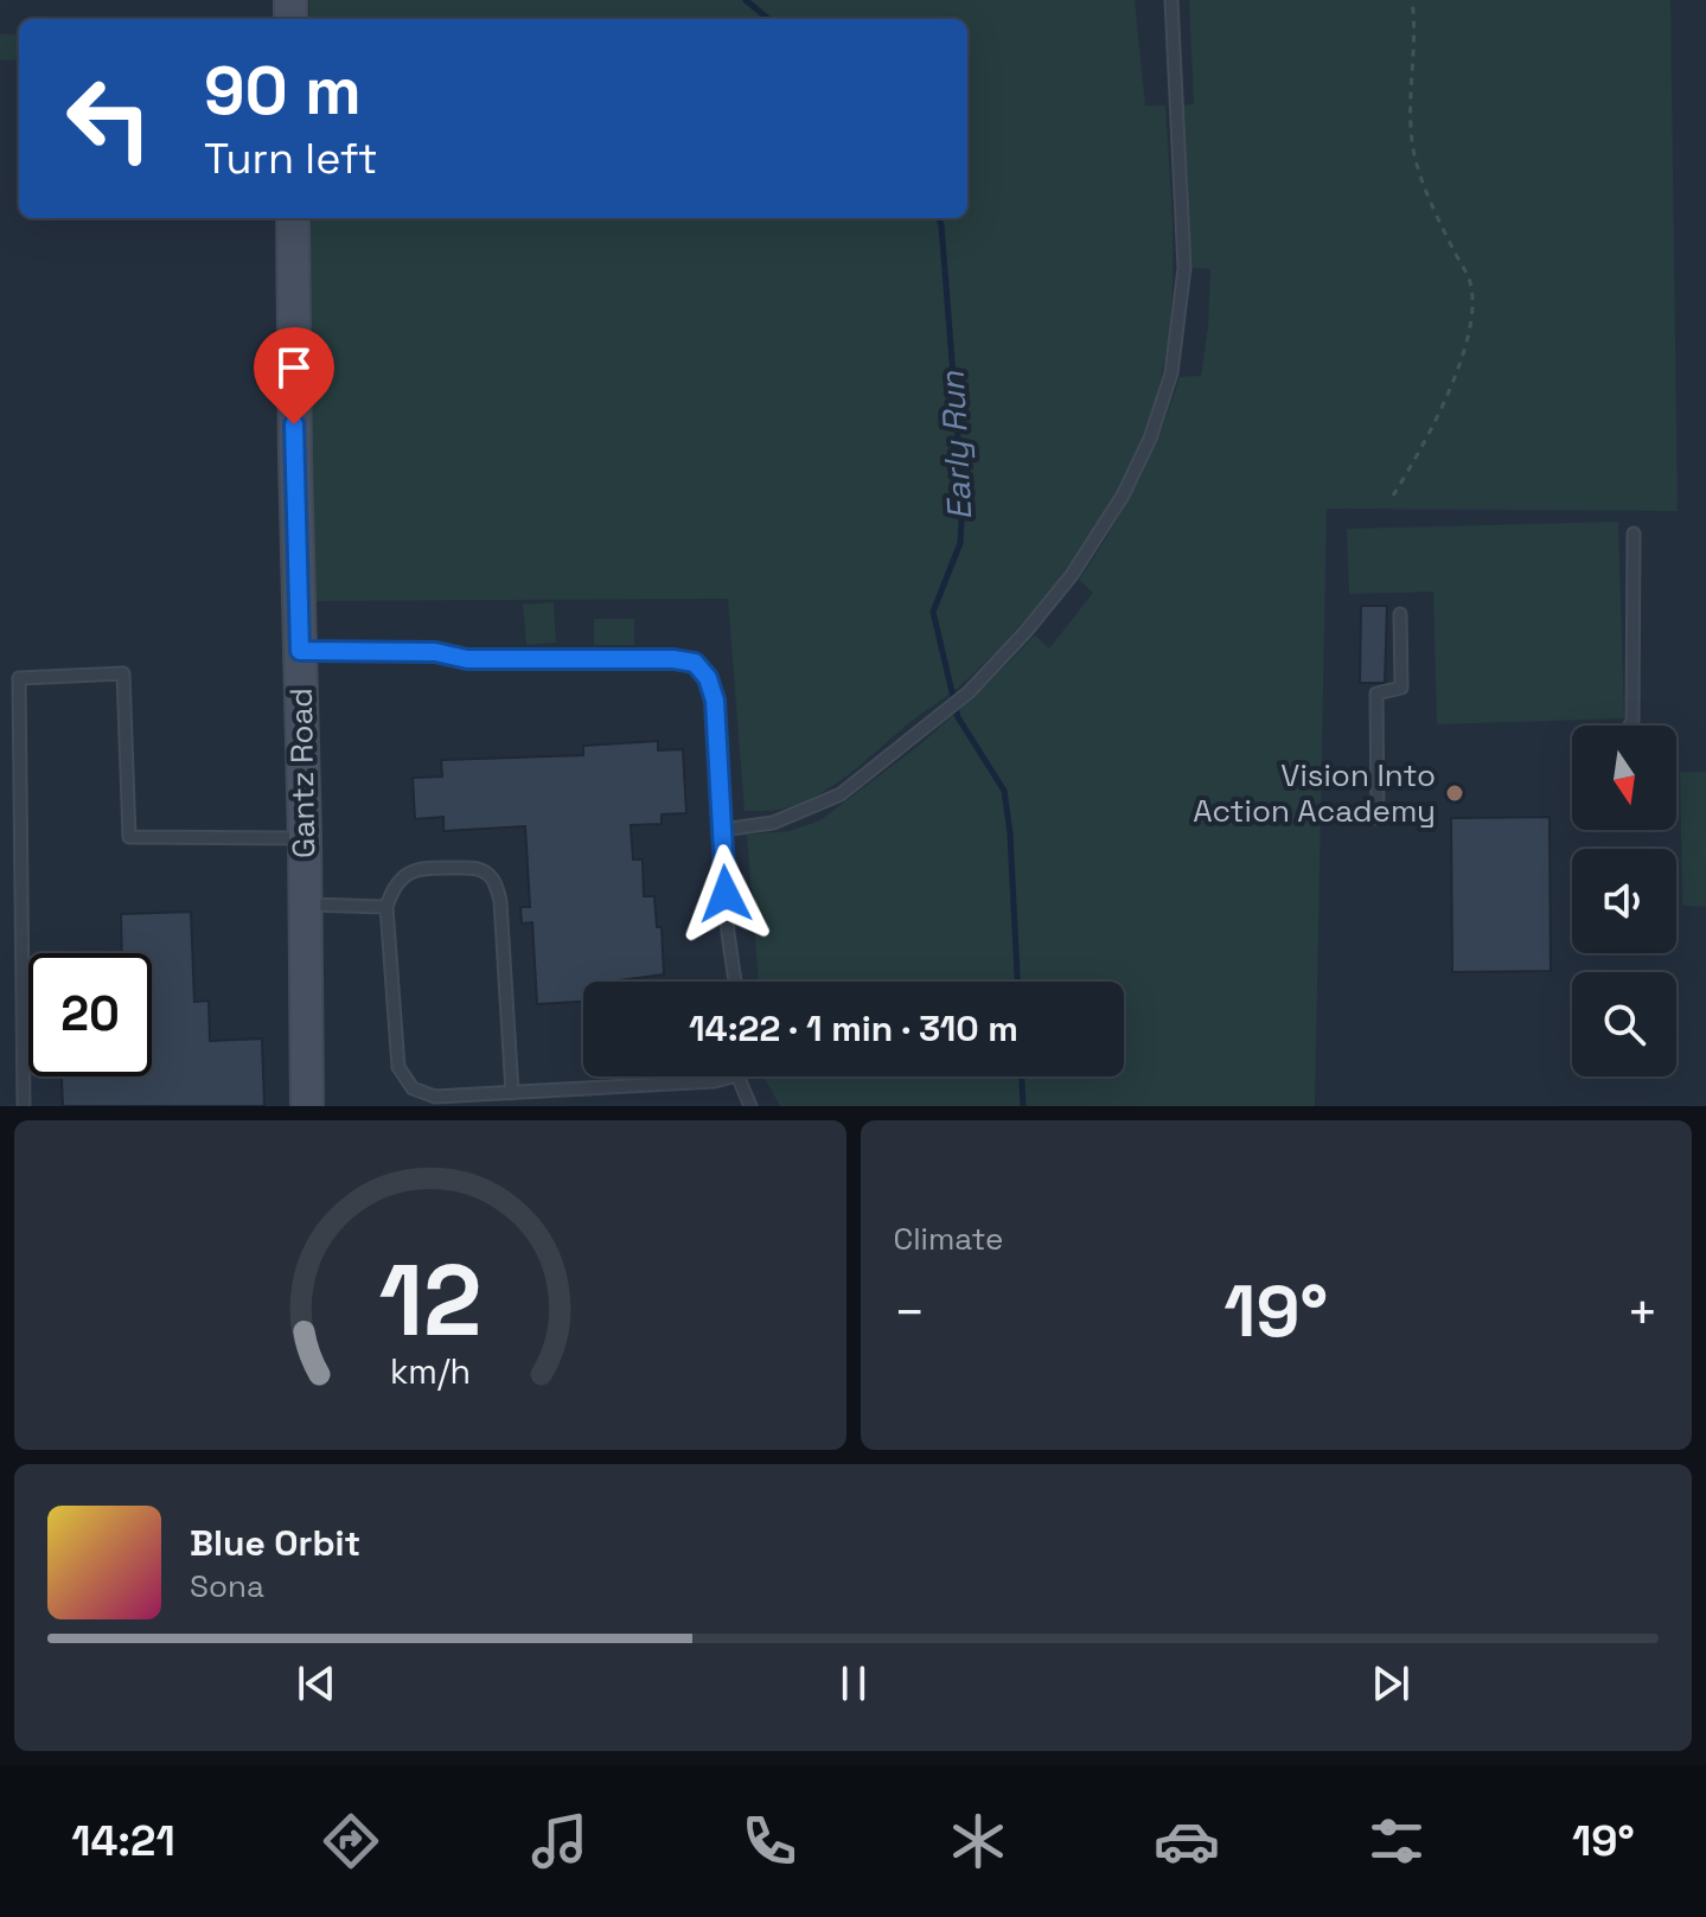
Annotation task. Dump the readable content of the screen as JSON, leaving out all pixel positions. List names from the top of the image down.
{
  "streets": {
    "main road": ["Gantz Road"]
  },
  "water": ["Early Run"],
  "places": ["Vision Into Action Academy"],
  "north": "bottom",
  "page": {
    "turn": ["90 m", "Turn left"],
    "limit": "20",
    "trip": "14:22 · 1 min · 310 m",
    "tile": "Climate",
    "heat": ["−", "19°", "+"],
    "song": ["Blue Orbit", "Sona"],
    "tabs": ["14:21", "19°"],
    "gauge": ["12", "km/h"]
  }
}
